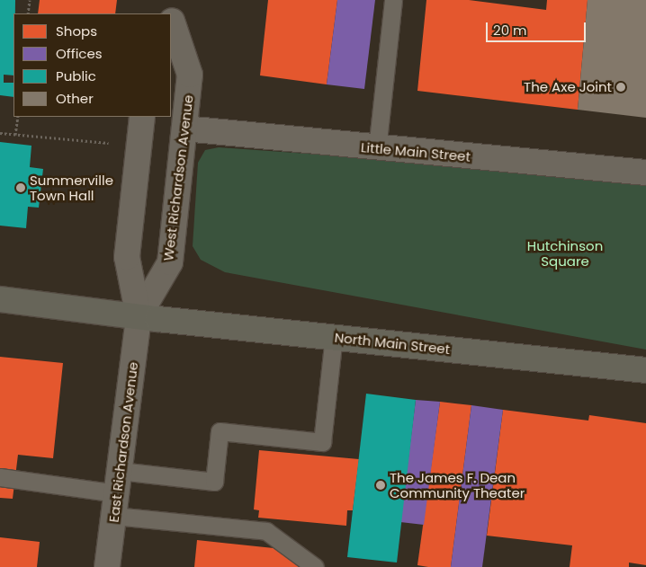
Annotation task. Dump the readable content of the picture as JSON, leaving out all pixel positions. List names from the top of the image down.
{
  "streets": {
    "main road": ["North Main Street"],
    "street": ["Little Main Street", "West Richardson Avenue", "East Richardson Avenue"]
  },
  "crossings": [
    ["Little Main Street", "West Richardson Avenue"],
    ["West Richardson Avenue", "North Main Street"],
    ["West Richardson Avenue", "East Richardson Avenue"],
    ["North Main Street", "East Richardson Avenue"]
  ],
  "parks": ["Hutchinson Square"],
  "places": ["The Axe Joint", "Summerville Town Hall", "The James F. Dean Community Theater"],
  "legend": [
    "Shops",
    "Offices",
    "Public",
    "Other"
  ],
  "scale_bar": "20 m"
}
